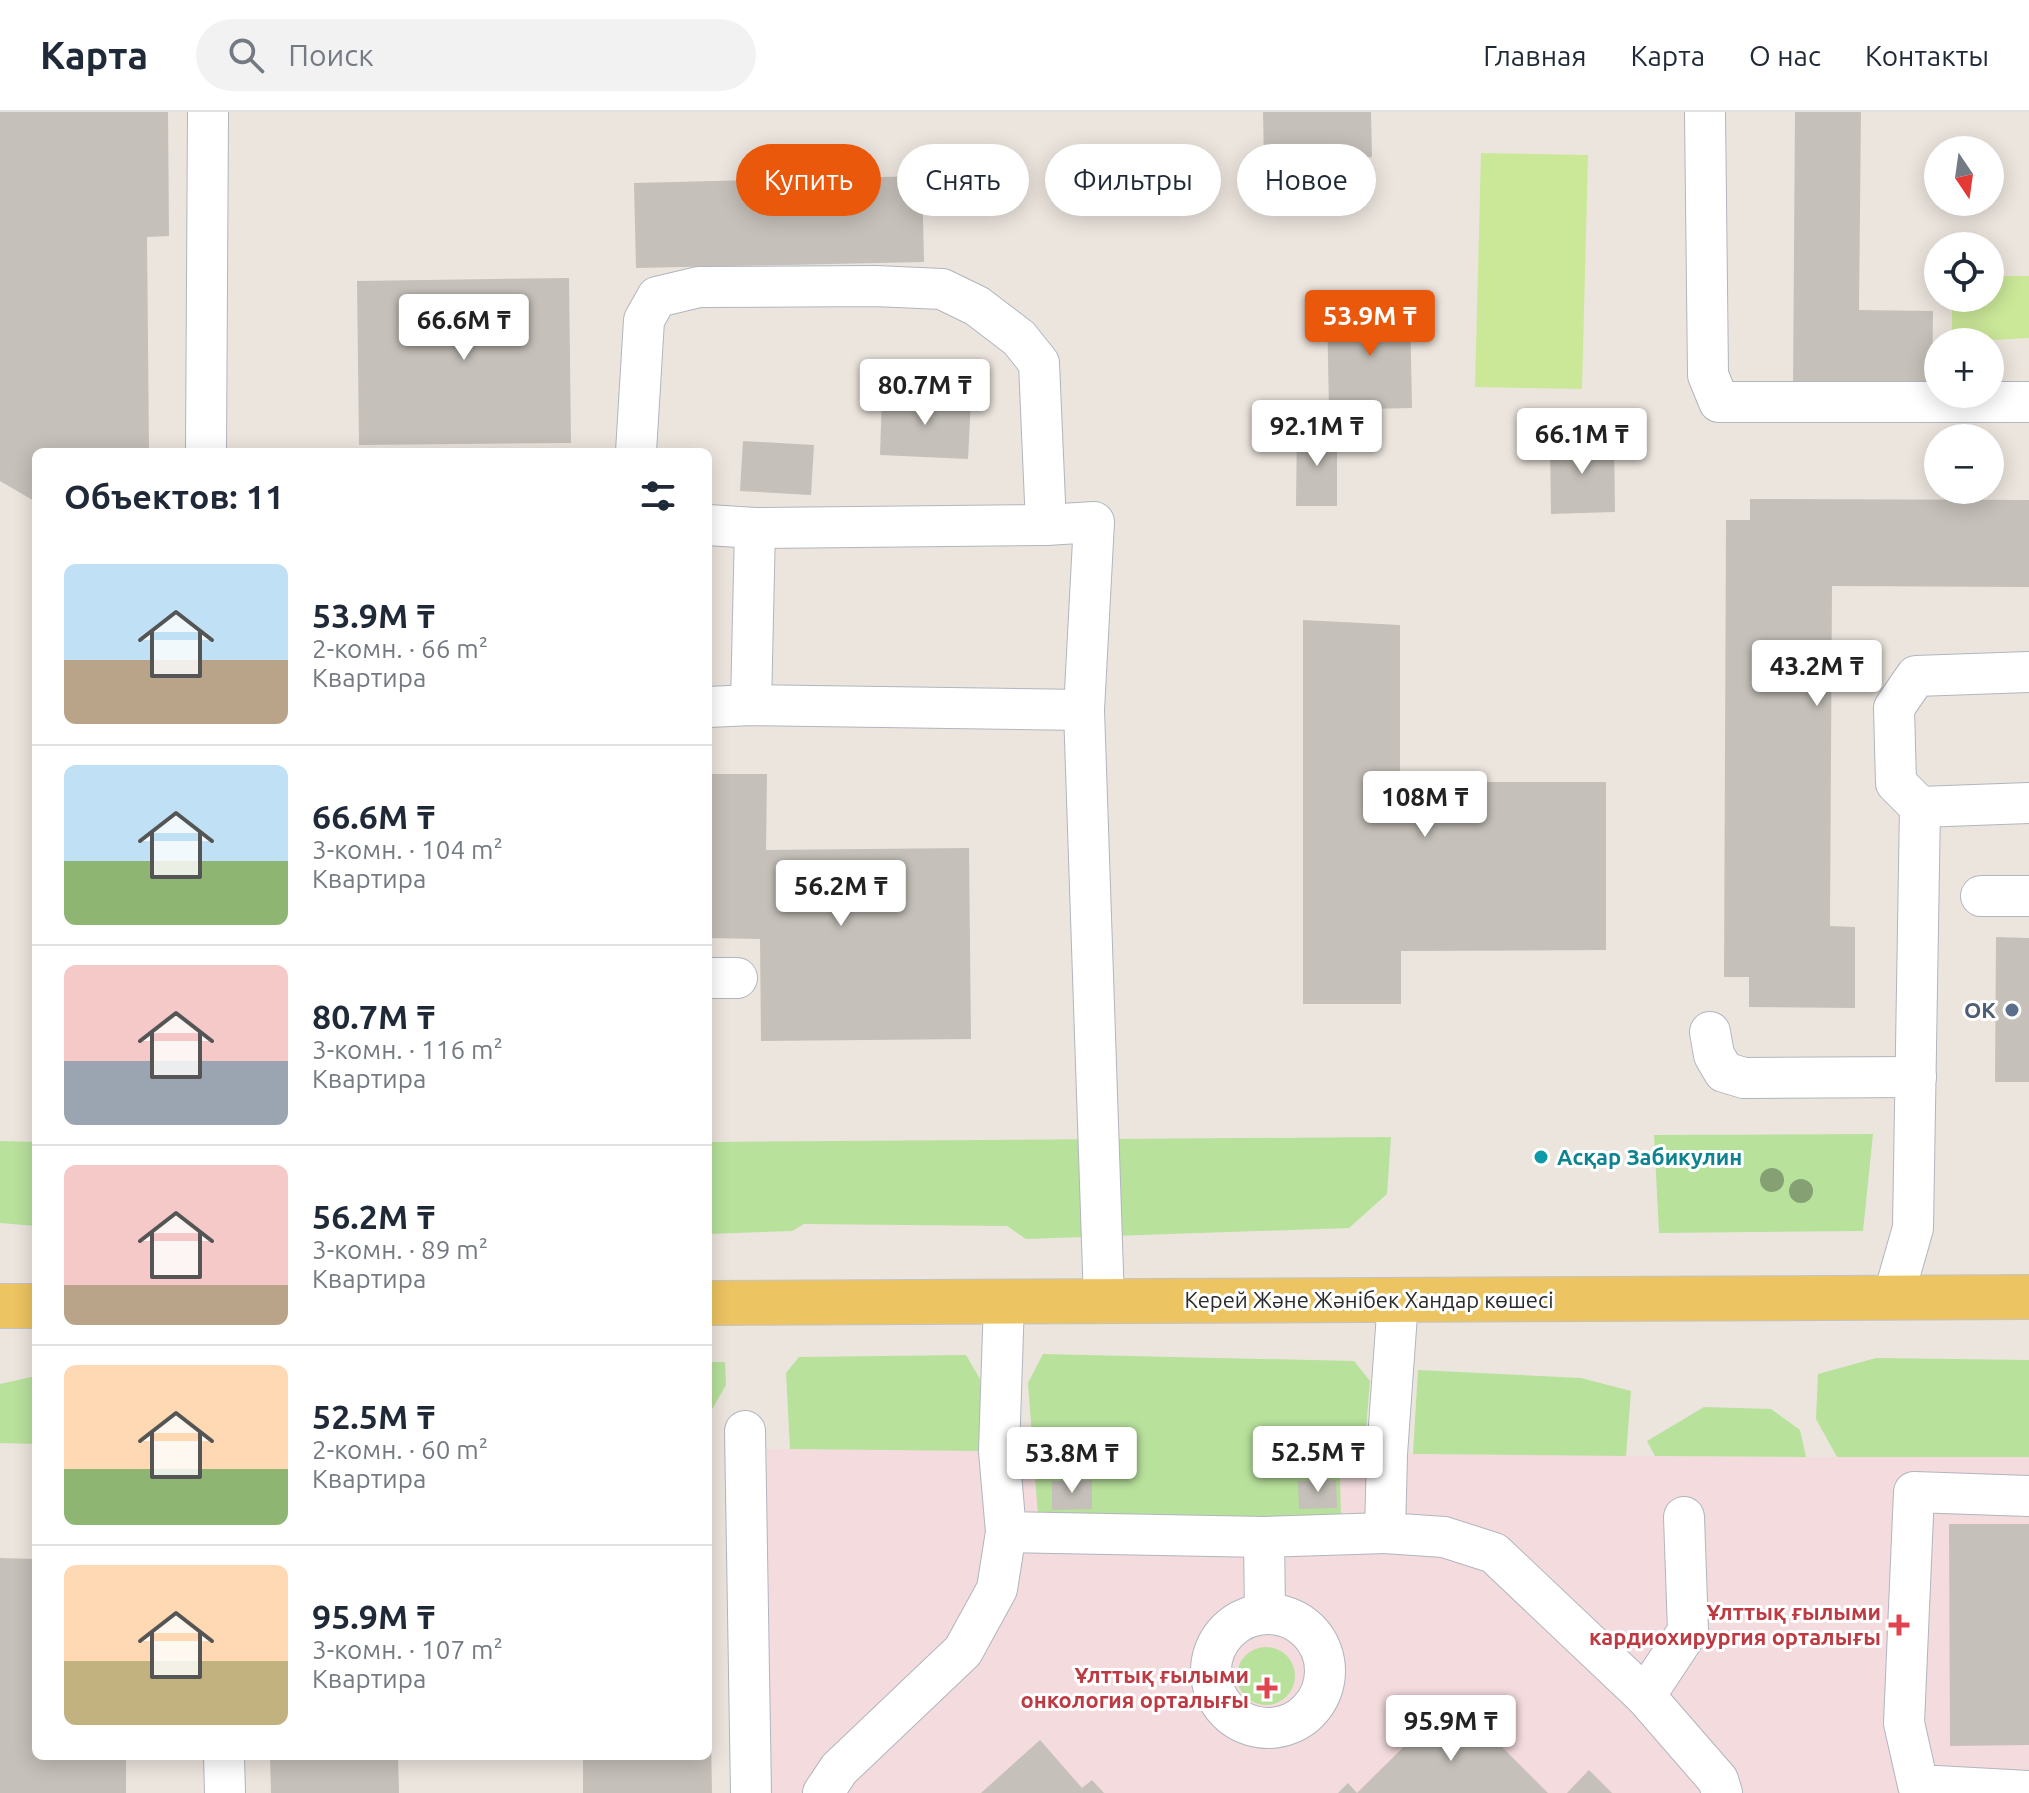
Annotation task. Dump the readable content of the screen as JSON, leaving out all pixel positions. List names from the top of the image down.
{
  "streets": {
    "main road": ["Керей Және Жәнібек Хандар көшесі"]
  },
  "places": {
    "other": ["ОК", "Асқар Забикулин"],
    "health": ["Ұлттық ғылыми кардиохирургия орталығы", "Ұлттық ғылыми онкология орталығы"]
  },
  "north": "bottom",
  "page": {
    "header": "Карта",
    "search": "Поиск",
    "nav": [
      "Главная",
      "Карта",
      "О нас",
      "Контакты"
    ],
    "map_buttons": ["+", "−"],
    "chip": [
      "Купить",
      "Снять",
      "Фильтры",
      "Новое"
    ],
    "price": [
      "53.9M ₸",
      "66.6M ₸",
      "80.7M ₸",
      "92.1M ₸",
      "66.1M ₸",
      "43.2M ₸",
      "108M ₸",
      "56.2M ₸",
      "52.5M ₸",
      "53.8M ₸",
      "95.9M ₸"
    ],
    "heading": "Объектов: 11",
    "list": [
      {
        "name": "53.9M ₸",
        "note": "2-комн. · 66 m² · Квартира"
      },
      {
        "name": "66.6M ₸",
        "note": "3-комн. · 104 m² · Квартира"
      },
      {
        "name": "80.7M ₸",
        "note": "3-комн. · 116 m² · Квартира"
      },
      {
        "name": "56.2M ₸",
        "note": "3-комн. · 89 m² · Квартира"
      },
      {
        "name": "52.5M ₸",
        "note": "2-комн. · 60 m² · Квартира"
      },
      {
        "name": "95.9M ₸",
        "note": "3-комн. · 107 m² · Квартира"
      }
    ]
  }
}
